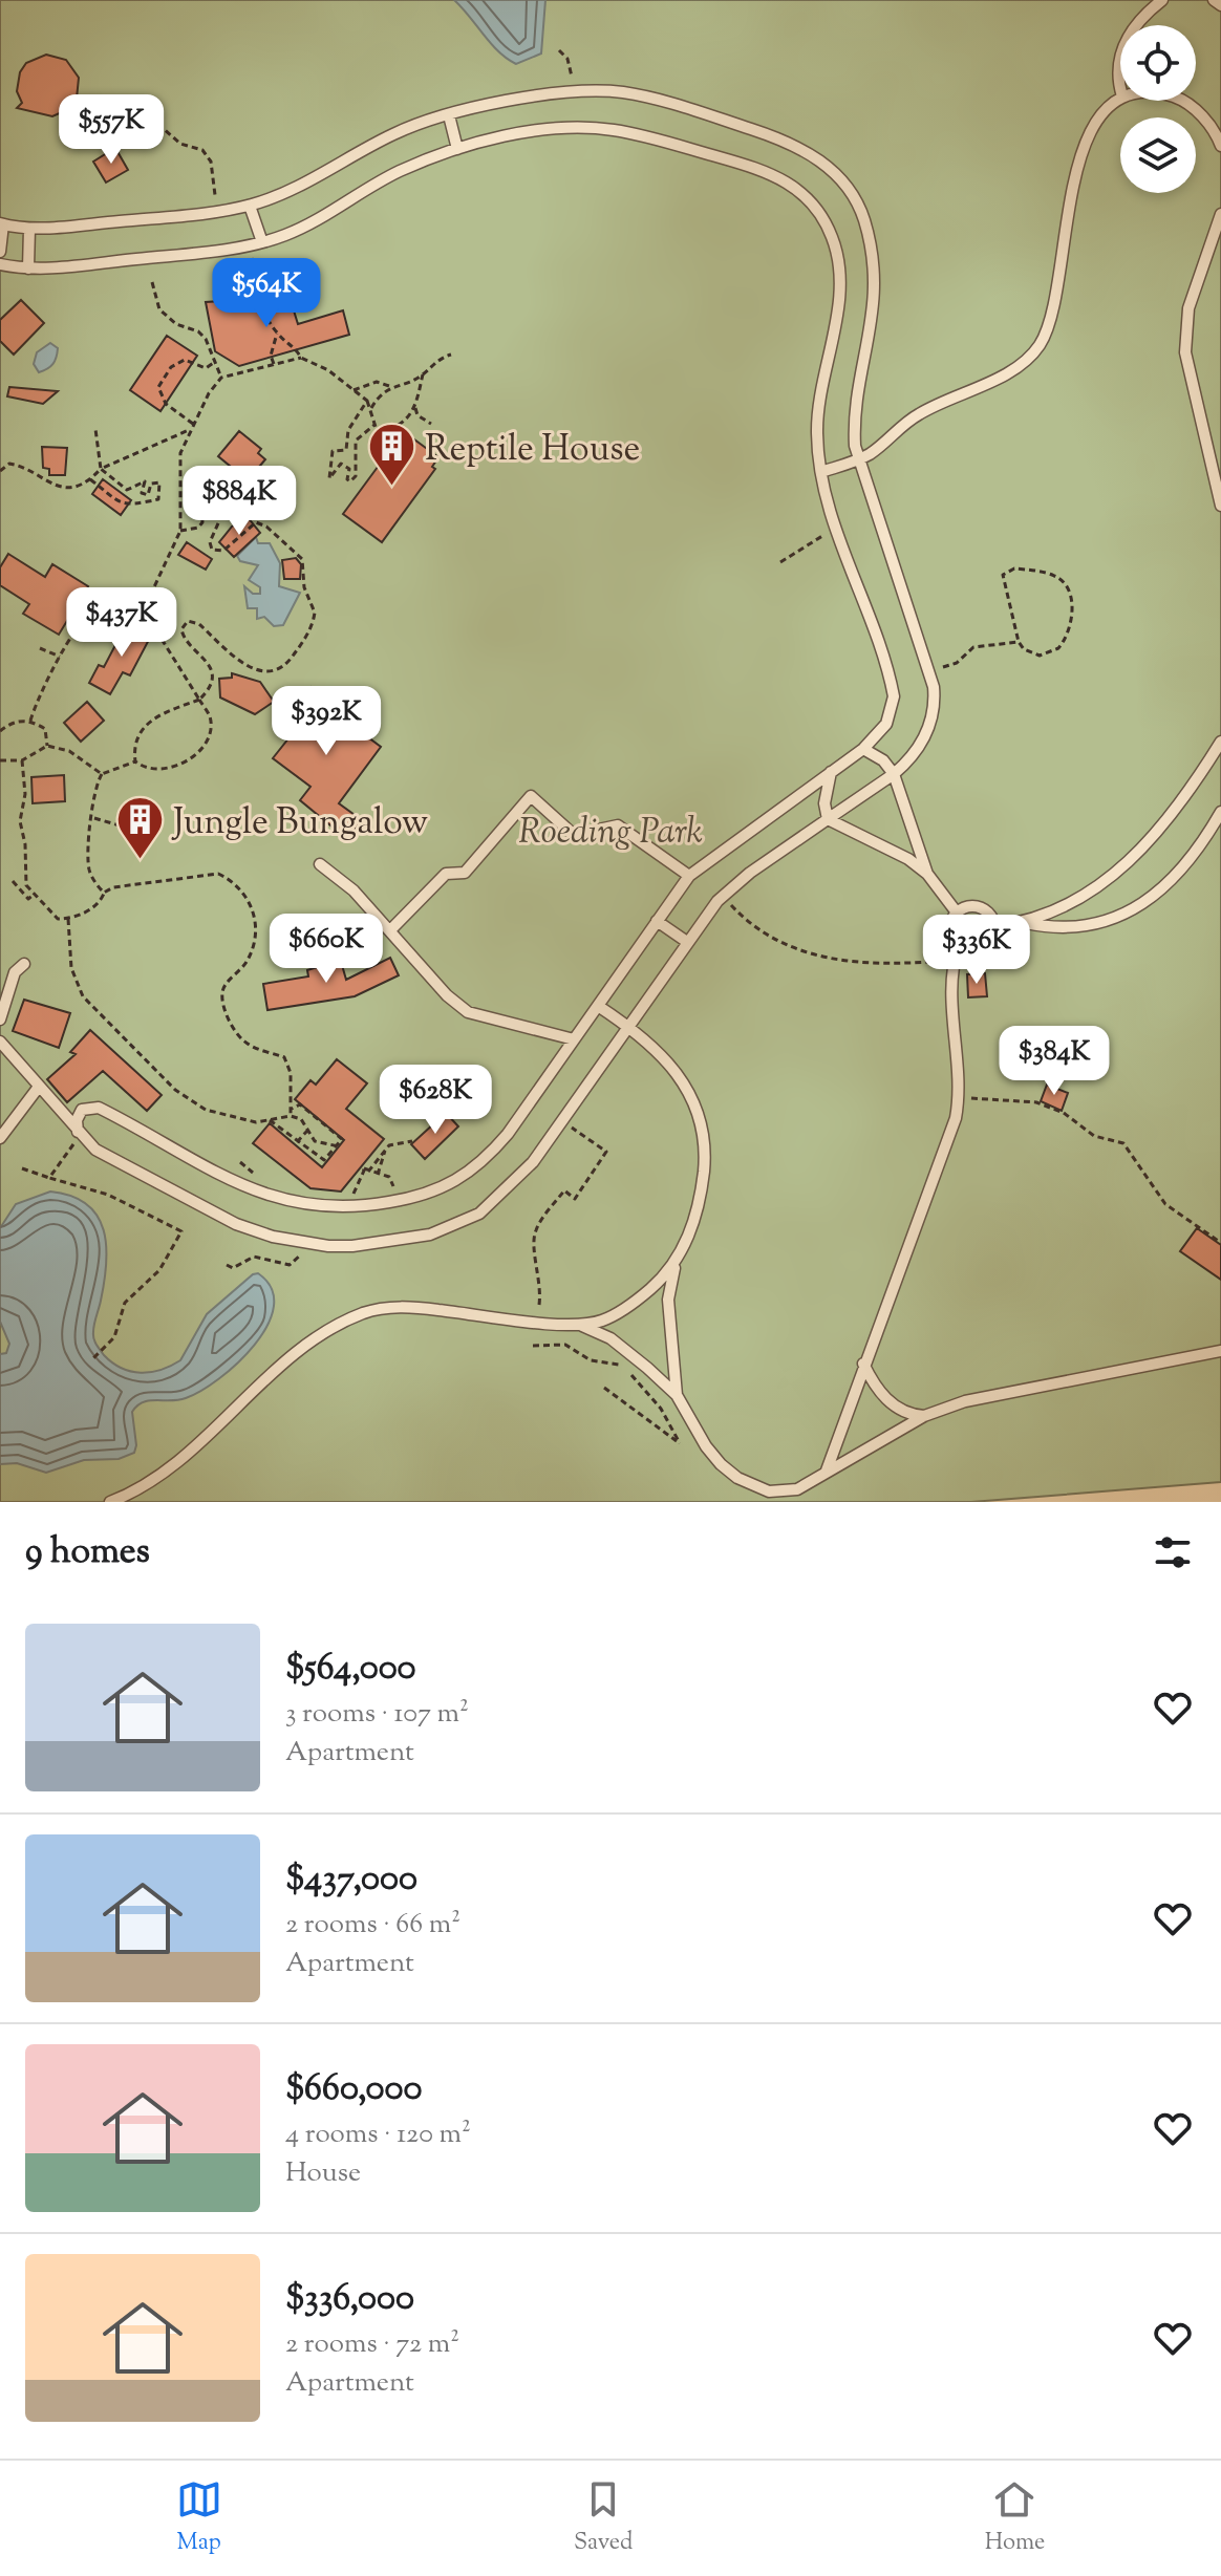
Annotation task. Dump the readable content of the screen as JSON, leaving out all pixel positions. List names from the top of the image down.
{
  "parks": ["Roeding Park"],
  "places": {
    "building": ["Reptile House", "Jungle Bungalow"]
  },
  "page": {
    "price": [
      "$557K",
      "$564K",
      "$884K",
      "$437K",
      "$392K",
      "$660K",
      "$336K",
      "$384K",
      "$628K"
    ],
    "heading": "9 homes",
    "list": [
      {
        "name": "$564,000",
        "note": "3 rooms · 107 m² · Apartment"
      },
      {
        "name": "$437,000",
        "note": "2 rooms · 66 m² · Apartment"
      },
      {
        "name": "$660,000",
        "note": "4 rooms · 120 m² · House"
      },
      {
        "name": "$336,000",
        "note": "2 rooms · 72 m² · Apartment"
      }
    ],
    "tabs": ["Map", "Saved", "Home"]
  }
}
